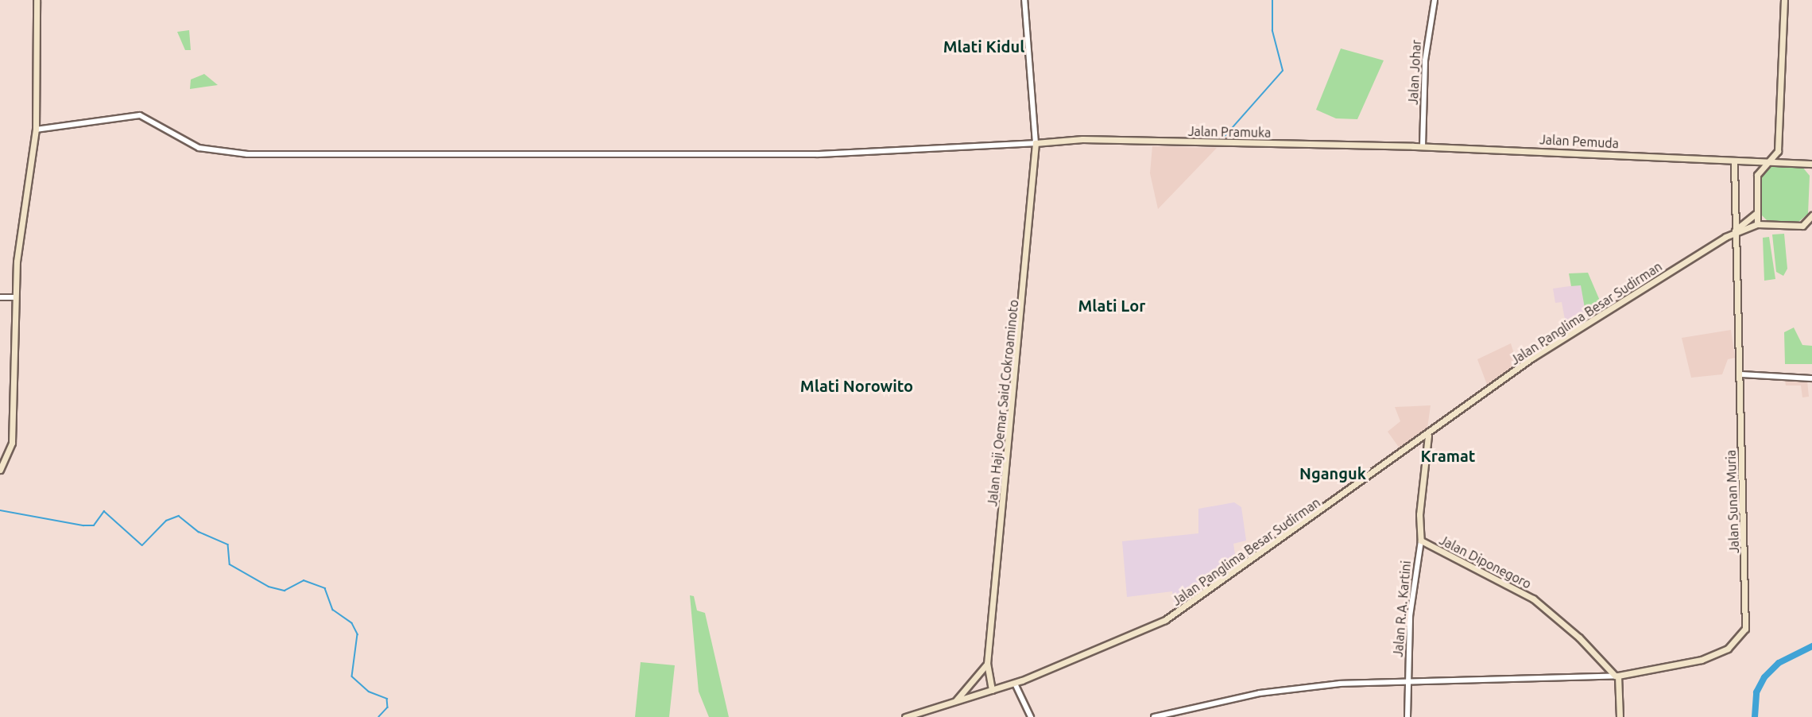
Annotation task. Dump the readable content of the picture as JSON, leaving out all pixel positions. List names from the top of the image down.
{
  "streets": {
    "main road": [
      "Jalan Pramuka",
      "Jalan Pemuda",
      "Jalan Panglima Besar Sudirman",
      "Jalan Haji Oemar Said Cokroaminoto",
      "Jalan Sunan Muria",
      "Jalan Diponegoro"
    ],
    "street": ["Jalan Johar", "Jalan R.A. Kartini"]
  },
  "crossings": [
    ["Jalan Johar", "Jalan Pramuka"],
    ["Jalan Johar", "Jalan Pemuda"],
    ["Jalan Pramuka", "Jalan Pemuda"],
    ["Jalan Pramuka", "Jalan Haji Oemar Said Cokroaminoto"],
    ["Jalan Pemuda", "Jalan Sunan Muria"],
    ["Jalan Panglima Besar Sudirman", "Jalan Sunan Muria"],
    ["Jalan Panglima Besar Sudirman", "Jalan Diponegoro"],
    ["Jalan Sunan Muria", "Jalan Diponegoro"],
    ["Jalan Diponegoro", "Jalan R.A. Kartini"]
  ],
  "districts": [
    "Mlati Kidul",
    "Mlati Lor",
    "Mlati Norowito",
    "Kramat",
    "Nganguk"
  ]
}
